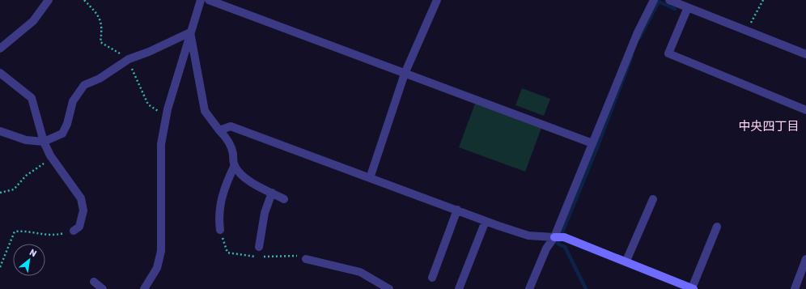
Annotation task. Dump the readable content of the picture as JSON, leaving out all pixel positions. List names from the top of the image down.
{
  "districts": ["中央四丁目"],
  "north": "top right"
}
